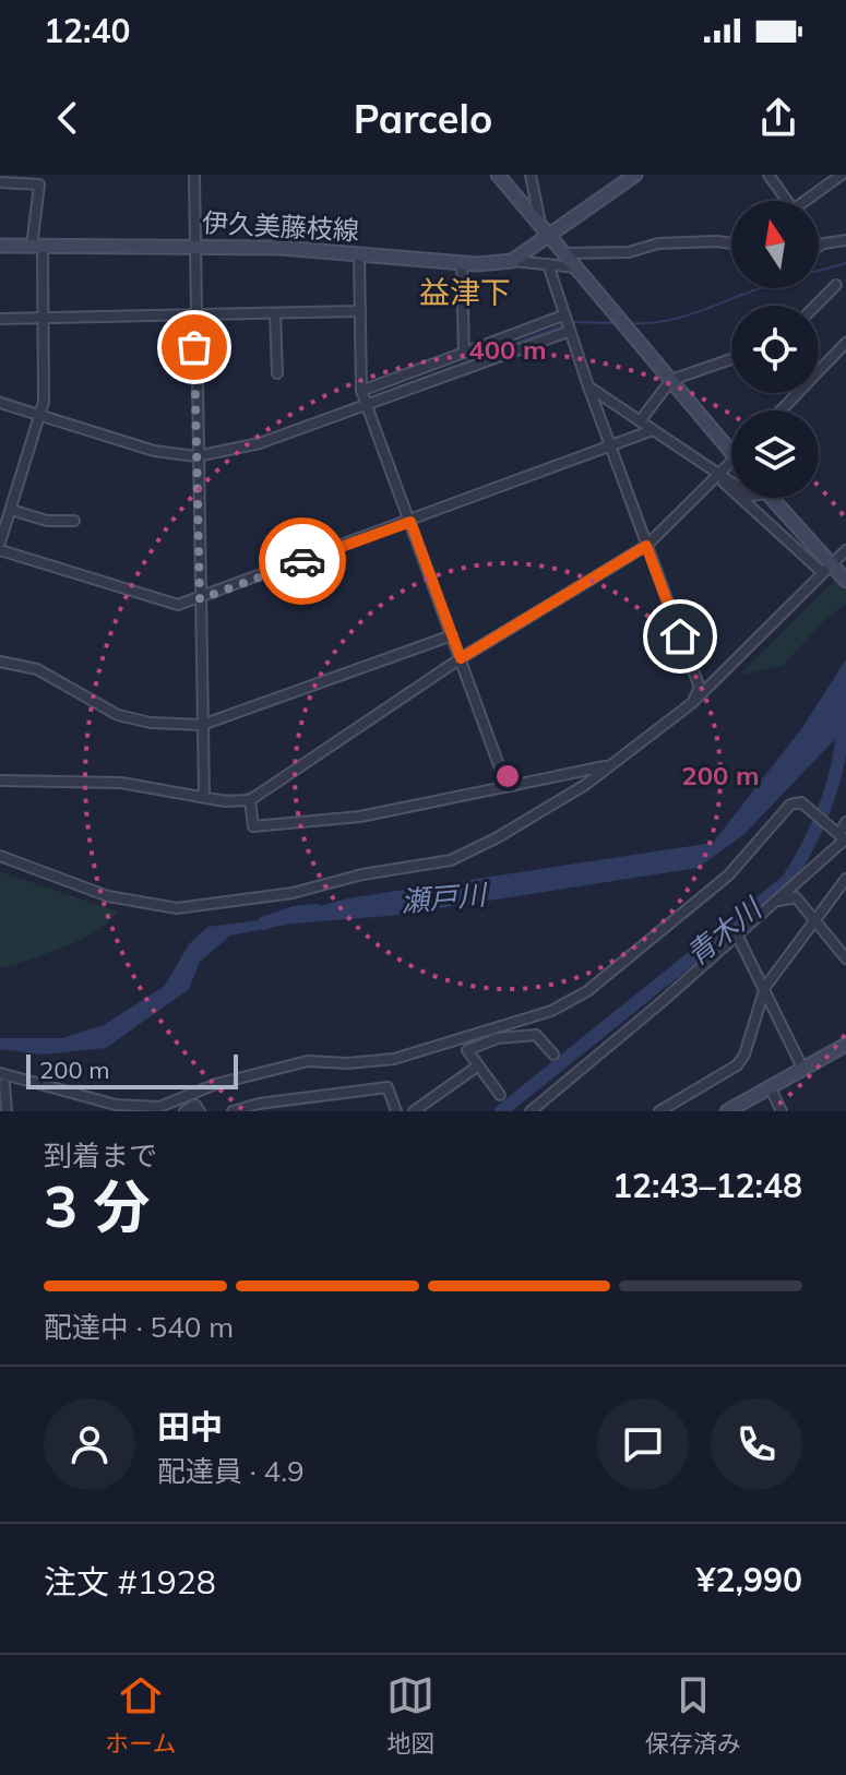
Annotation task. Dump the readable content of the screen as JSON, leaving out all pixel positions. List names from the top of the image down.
{
  "streets": {
    "main road": ["伊久美藤枝線"]
  },
  "districts": ["益津下"],
  "water": ["瀬戸川", "青木川"],
  "scale_bar": "200 m",
  "north": "top",
  "page": {
    "status": "12:40",
    "header": "Parcelo",
    "scale": "200 m",
    "heading": ["3 分", "到着まで", "12:43–12:48"],
    "panel": [
      "田中",
      "配達員 · 4.9",
      "注文 #1928",
      "¥2,990"
    ],
    "bar": "配達中 · 540 m",
    "tabs": ["ホーム", "地図", "保存済み"]
  },
  "rings": ["400 m", "200 m"]
}
